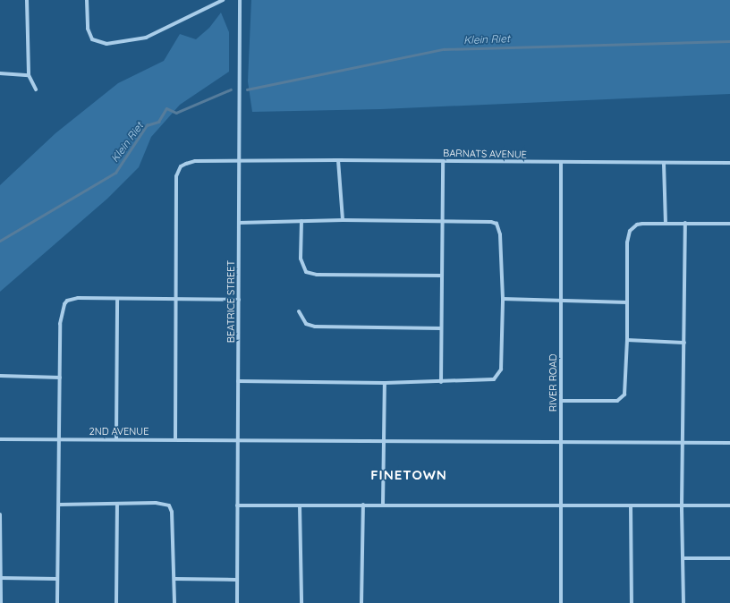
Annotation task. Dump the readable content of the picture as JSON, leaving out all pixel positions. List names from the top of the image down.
{
  "streets": {
    "street": [
      "BARNATS AVENUE",
      "BEATRICE STREET",
      "RIVER ROAD",
      "2ND AVENUE"
    ]
  },
  "crossings": [
    ["BARNATS AVENUE", "BEATRICE STREET"],
    ["BARNATS AVENUE", "RIVER ROAD"],
    ["BEATRICE STREET", "2ND AVENUE"],
    ["RIVER ROAD", "2ND AVENUE"]
  ],
  "districts": ["FINETOWN"],
  "water": ["Klein Riet"]
}
